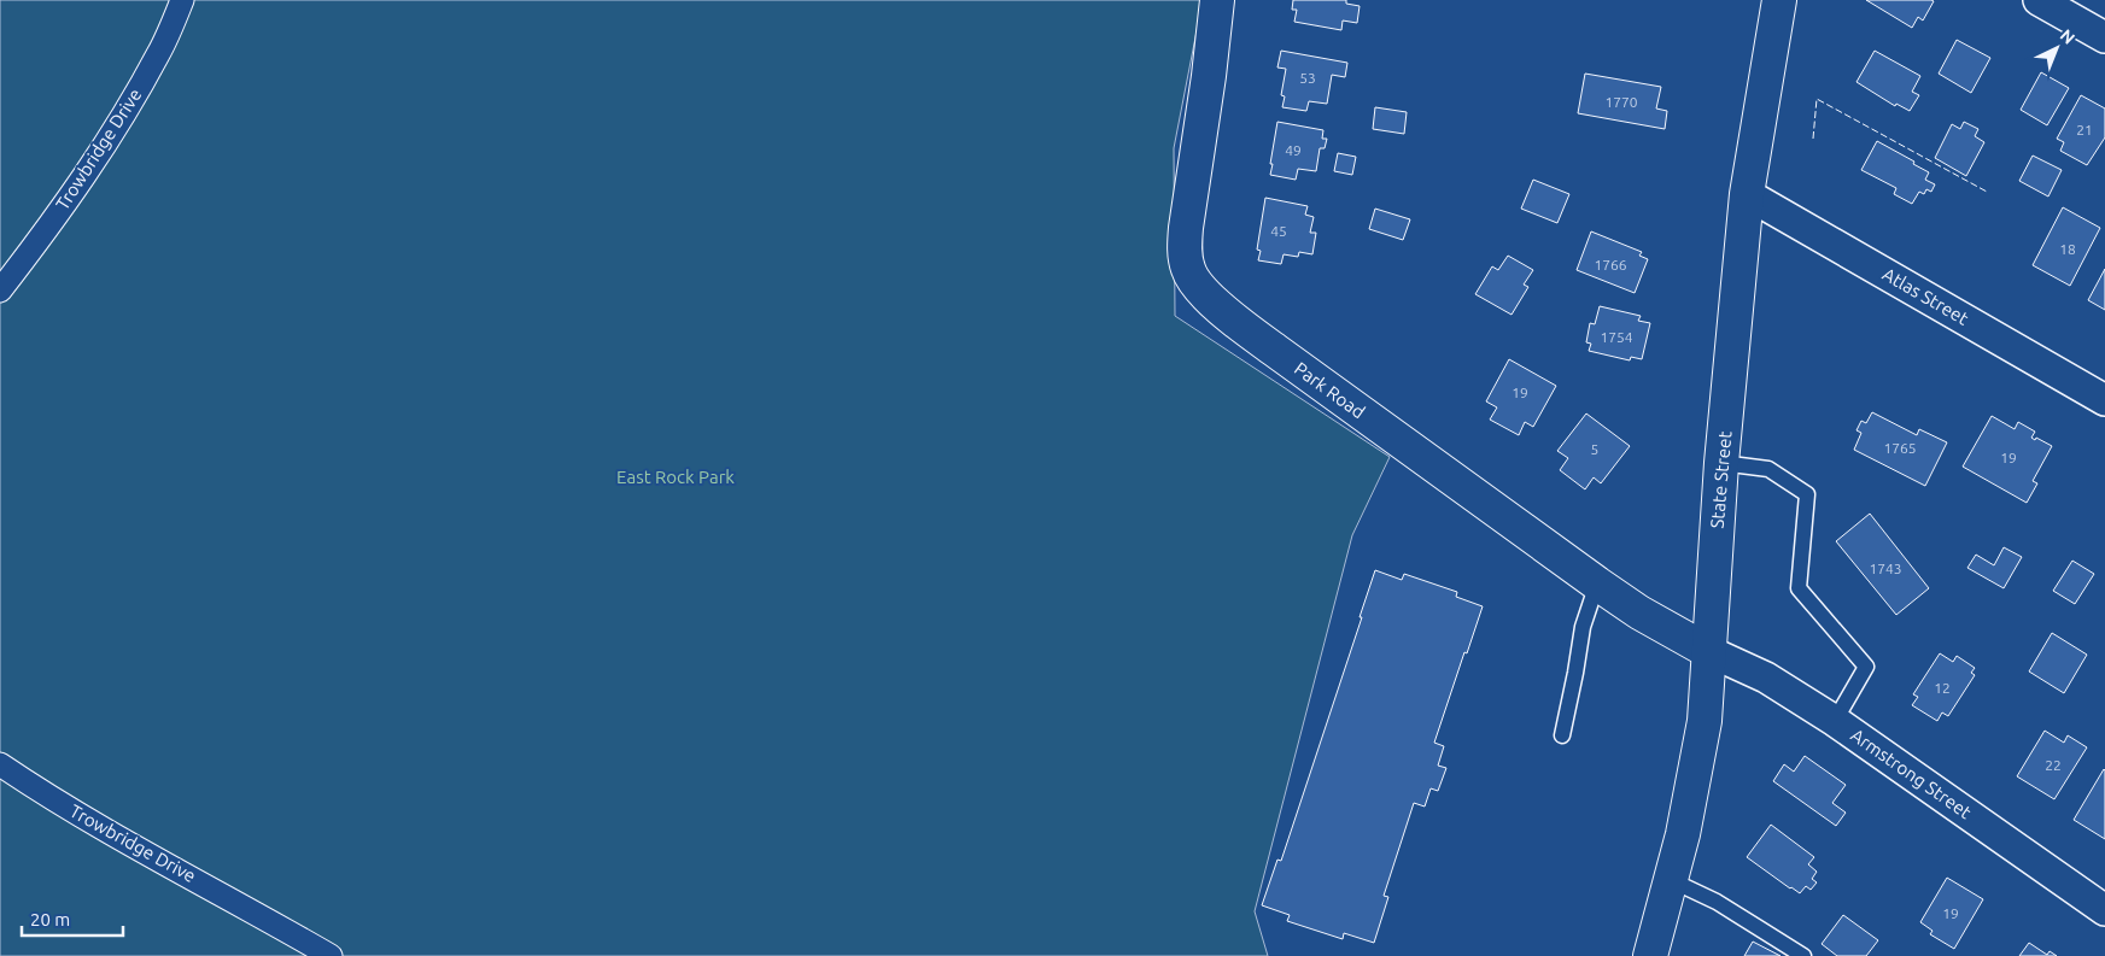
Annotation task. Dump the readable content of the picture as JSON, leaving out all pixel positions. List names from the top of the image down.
{
  "streets": {
    "main road": ["Park Road", "State Street"],
    "street": ["Trowbridge Drive", "Atlas Street", "Armstrong Street"]
  },
  "crossings": [
    ["Atlas Street", "State Street"],
    ["Park Road", "State Street"],
    ["Park Road", "Armstrong Street"],
    ["State Street", "Armstrong Street"]
  ],
  "parks": ["East Rock Park"],
  "house_numbers": [
    "53",
    "1770",
    "21",
    "49",
    "45",
    "18",
    "1766",
    "1754",
    "19",
    "1765",
    "5",
    "19",
    "1743",
    "12",
    "22",
    "19"
  ],
  "scale_bar": "20 m",
  "north": "top right"
}
